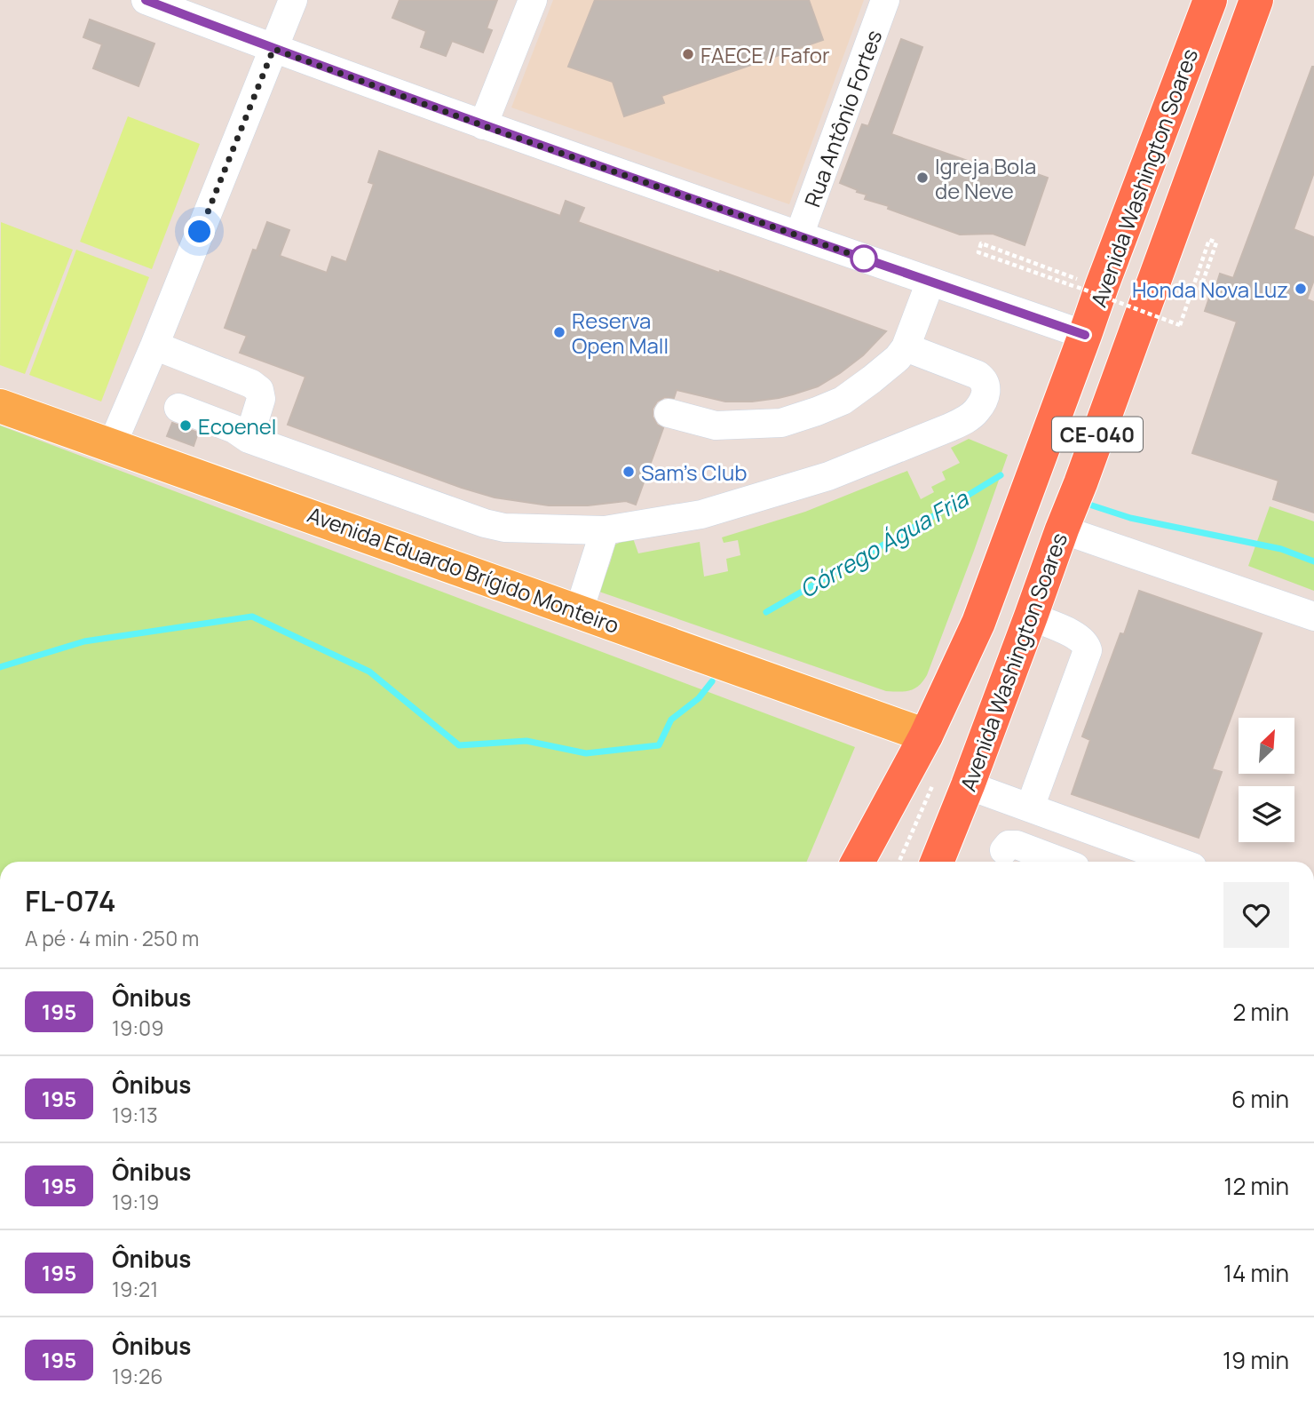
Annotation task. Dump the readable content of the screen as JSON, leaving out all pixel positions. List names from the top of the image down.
{
  "streets": {
    "highway": ["Avenida Washington Soares", "CE-040"],
    "main road": ["Avenida Eduardo Brígido Monteiro"],
    "street": ["Rua Antônio Fortes"]
  },
  "crossings": [
    ["Avenida Washington Soares", "Avenida Eduardo Brígido Monteiro"]
  ],
  "water": ["Córrego Água Fria"],
  "places": [
    "FAECE / Fafor",
    "Igreja Bola de Neve",
    "Honda Nova Luz",
    "Reserva Open Mall",
    "Ecoenel",
    "Sam's Club"
  ],
  "lines": ["bus line 195"],
  "north": "top right",
  "page": {
    "heading": ["FL-074", "A pé · 4 min · 250 m"],
    "list": [
      {
        "mark": "195",
        "name": "Ônibus",
        "note": "19:09",
        "value": "2 min"
      },
      {
        "mark": "195",
        "name": "Ônibus",
        "note": "19:13",
        "value": "6 min"
      },
      {
        "mark": "195",
        "name": "Ônibus",
        "note": "19:19",
        "value": "12 min"
      },
      {
        "mark": "195",
        "name": "Ônibus",
        "note": "19:21",
        "value": "14 min"
      },
      {
        "mark": "195",
        "name": "Ônibus",
        "note": "19:26",
        "value": "19 min"
      }
    ]
  }
}
